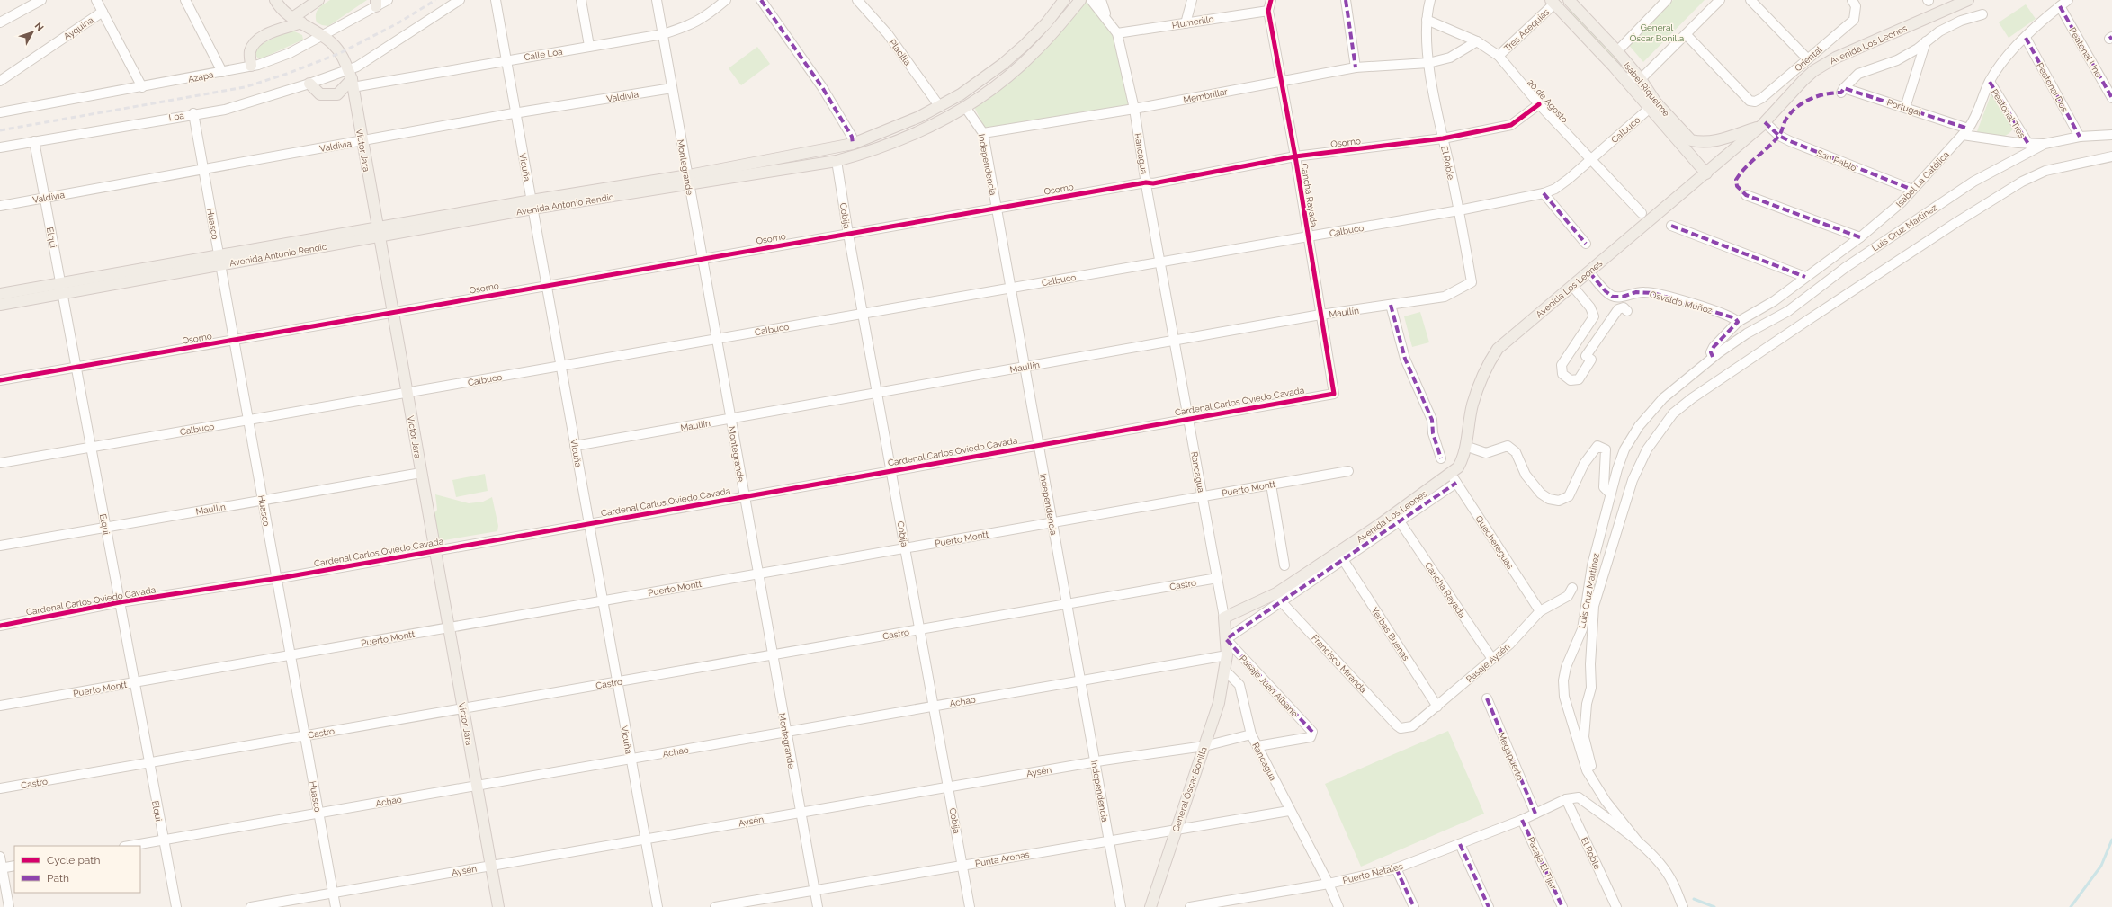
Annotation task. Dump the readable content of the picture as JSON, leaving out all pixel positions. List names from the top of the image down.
{
  "streets": {
    "main road": [
      "Avenida Los Leones",
      "Isabel Riquelme",
      "Víctor Jara",
      "Rancagua",
      "Avenida Antonio Rendic",
      "General Óscar Bonilla"
    ],
    "street": [
      "Plumerillo",
      "Ayquina",
      "Tres Acequias",
      "Placilla",
      "Peatonal Uno",
      "Calle Loa",
      "Oriental",
      "Azapa",
      "Peatonal Dos",
      "Membrillar",
      "Valdivia",
      "20 de Agosto",
      "Portugal",
      "Peatonal Tres",
      "Loa",
      "Calbuco",
      "Osorno",
      "San Pablo",
      "El Roble",
      "Independencia",
      "Vicuña",
      "Montegrande",
      "Isabel La Católica",
      "Cancha Rayada",
      "Cobija",
      "Huasco",
      "Luis Cruz Martínez",
      "Elqui",
      "Osvaldo Múñoz",
      "Maullín",
      "Cardenal Carlos Oviedo Cavada",
      "Puerto Montt",
      "Quechereguas",
      "Castro",
      "Yerbas Buenas",
      "Pasaje Aysén",
      "Francisco Miranda",
      "Pasaje Juan Albano",
      "Achao",
      "Megapuerto",
      "Aysén",
      "Punta Arenas",
      "Pasaje El Tijar",
      "Puerto Natales"
    ]
  },
  "crossings": [
    ["Plumerillo", "Rancagua"],
    ["Plumerillo", "Cancha Rayada"],
    ["Tres Acequias", "Isabel Riquelme"],
    ["Tres Acequias", "20 de Agosto"],
    ["Avenida Los Leones", "Isabel Riquelme"],
    ["Avenida Los Leones", "Rancagua"],
    ["Avenida Los Leones", "San Pablo"],
    ["Avenida Los Leones", "Cancha Rayada"],
    ["Avenida Los Leones", "Osvaldo Múñoz"],
    ["Avenida Los Leones", "Quechereguas"],
    ["Avenida Los Leones", "Yerbas Buenas"],
    ["Avenida Los Leones", "Francisco Miranda"],
    ["Avenida Los Leones", "Pasaje Juan Albano"],
    ["Placilla", "Avenida Antonio Rendic"],
    ["Calle Loa", "Loa"],
    ["Calle Loa", "Víctor Jara"],
    ["Calle Loa", "Vicuña"],
    ["Calle Loa", "Montegrande"],
    ["Azapa", "Víctor Jara"],
    ["Peatonal Dos", "Isabel La Católica"],
    ["Peatonal Dos", "Luis Cruz Martínez"],
    ["Isabel Riquelme", "Calbuco"],
    ["Isabel Riquelme", "San Pablo"],
    ["Membrillar", "Rancagua"],
    ["Membrillar", "El Roble"],
    ["Membrillar", "Independencia"],
    ["Membrillar", "Cancha Rayada"],
    ["Valdivia", "Víctor Jara"],
    ["Valdivia", "Vicuña"],
    ["Valdivia", "Montegrande"],
    ["Valdivia", "Huasco"],
    ["Valdivia", "Elqui"],
    ["20 de Agosto", "Calbuco"],
    ["20 de Agosto", "Osorno"],
    ["20 de Agosto", "El Roble"],
    ["Portugal", "Peatonal Tres"],
    ["Portugal", "Isabel La Católica"],
    ["Portugal", "Luis Cruz Martínez"],
    ["Peatonal Tres", "Isabel La Católica"],
    ["Loa", "Víctor Jara"],
    ["Loa", "Huasco"],
    ["Loa", "Elqui"],
    ["Calbuco", "Víctor Jara"],
    ["Calbuco", "Rancagua"],
    ["Calbuco", "El Roble"],
    ["Calbuco", "Independencia"],
    ["Calbuco", "Vicuña"],
    ["Calbuco", "Montegrande"],
    ["Calbuco", "Cancha Rayada"],
    ["Calbuco", "Cobija"],
    ["Calbuco", "Huasco"],
    ["Calbuco", "Elqui"],
    ["Osorno", "Víctor Jara"],
    ["Osorno", "Rancagua"],
    ["Osorno", "El Roble"],
    ["Osorno", "Independencia"],
    ["Osorno", "Vicuña"],
    ["Osorno", "Montegrande"],
    ["Osorno", "Cancha Rayada"],
    ["Osorno", "Cobija"],
    ["Osorno", "Huasco"],
    ["Osorno", "Elqui"],
    ["Víctor Jara", "Avenida Antonio Rendic"],
    ["Víctor Jara", "Maullín"],
    ["Víctor Jara", "Cardenal Carlos Oviedo Cavada"],
    ["Víctor Jara", "Puerto Montt"],
    ["Víctor Jara", "Castro"],
    ["Víctor Jara", "Achao"],
    ["Víctor Jara", "Aysén"],
    ["Rancagua", "Maullín"],
    ["Rancagua", "Cardenal Carlos Oviedo Cavada"],
    ["Rancagua", "Puerto Montt"],
    ["Rancagua", "Castro"],
    ["Rancagua", "Pasaje Juan Albano"],
    ["Rancagua", "Achao"],
    ["Rancagua", "Aysén"],
    ["Rancagua", "General Óscar Bonilla"],
    ["Rancagua", "Punta Arenas"],
    ["Rancagua", "Puerto Natales"],
    ["San Pablo", "Isabel La Católica"],
    ["El Roble", "Maullín"],
    ["El Roble", "Puerto Natales"],
    ["Independencia", "Avenida Antonio Rendic"],
    ["Independencia", "Maullín"],
    ["Independencia", "Cardenal Carlos Oviedo Cavada"],
    ["Independencia", "Puerto Montt"],
    ["Independencia", "Castro"],
    ["Independencia", "Achao"],
    ["Independencia", "Aysén"],
    ["Independencia", "Punta Arenas"],
    ["Vicuña", "Avenida Antonio Rendic"],
    ["Vicuña", "Maullín"],
    ["Vicuña", "Cardenal Carlos Oviedo Cavada"],
    ["Vicuña", "Puerto Montt"],
    ["Vicuña", "Castro"],
    ["Vicuña", "Achao"],
    ["Vicuña", "Aysén"],
    ["Montegrande", "Avenida Antonio Rendic"],
    ["Montegrande", "Maullín"],
    ["Montegrande", "Cardenal Carlos Oviedo Cavada"],
    ["Montegrande", "Puerto Montt"],
    ["Montegrande", "Castro"],
    ["Montegrande", "Achao"],
    ["Montegrande", "Aysén"],
    ["Montegrande", "Punta Arenas"],
    ["Isabel La Católica", "Luis Cruz Martínez"],
    ["Isabel La Católica", "Osvaldo Múñoz"],
    ["Cancha Rayada", "Maullín"],
    ["Cancha Rayada", "Cardenal Carlos Oviedo Cavada"],
    ["Cancha Rayada", "Pasaje Aysén"],
    ["Avenida Antonio Rendic", "Cobija"],
    ["Avenida Antonio Rendic", "Huasco"],
    ["Avenida Antonio Rendic", "Elqui"],
    ["Cobija", "Maullín"],
    ["Cobija", "Cardenal Carlos Oviedo Cavada"],
    ["Cobija", "Puerto Montt"],
    ["Cobija", "Castro"],
    ["Cobija", "Achao"],
    ["Cobija", "Aysén"],
    ["Cobija", "Punta Arenas"],
    ["Huasco", "Maullín"],
    ["Huasco", "Cardenal Carlos Oviedo Cavada"],
    ["Huasco", "Puerto Montt"],
    ["Huasco", "Castro"],
    ["Huasco", "Achao"],
    ["Huasco", "Aysén"],
    ["Luis Cruz Martínez", "Osvaldo Múñoz"],
    ["Elqui", "Maullín"],
    ["Elqui", "Cardenal Carlos Oviedo Cavada"],
    ["Elqui", "Puerto Montt"],
    ["Elqui", "Castro"],
    ["Elqui", "Achao"],
    ["Quechereguas", "Pasaje Aysén"],
    ["Yerbas Buenas", "Pasaje Aysén"],
    ["Pasaje Aysén", "Francisco Miranda"],
    ["Megapuerto", "Puerto Natales"],
    ["Aysén", "General Óscar Bonilla"],
    ["General Óscar Bonilla", "Punta Arenas"],
    ["Pasaje El Tijar", "Puerto Natales"]
  ],
  "parks": ["General Óscar Bonilla"],
  "legend": ["Cycle path", "Path"],
  "north": "top right"
}
